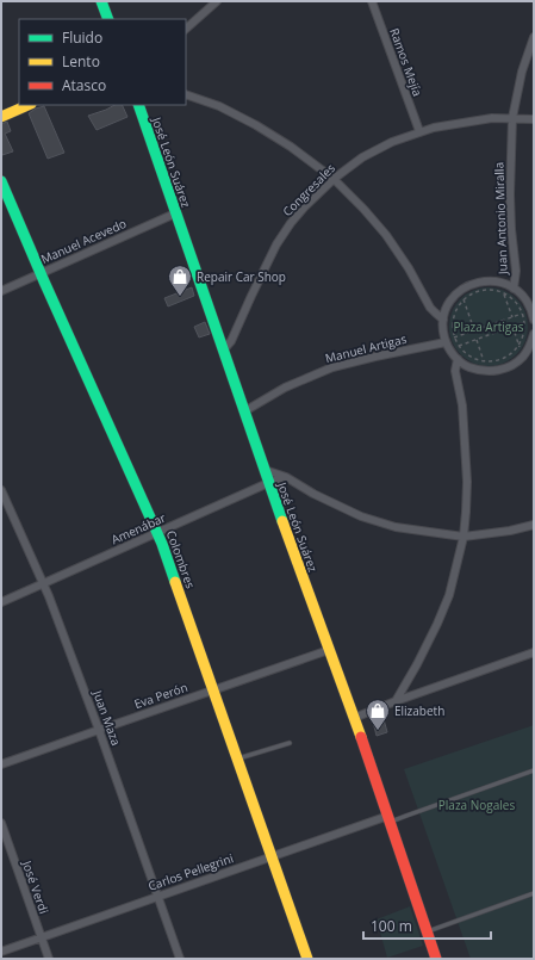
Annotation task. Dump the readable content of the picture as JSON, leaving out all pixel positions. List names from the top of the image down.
{
  "streets": {
    "street": [
      "Ramos Mejía",
      "José León Suárez",
      "Congresales",
      "Juan Antonio Miralla",
      "Manuel Acevedo",
      "Manuel Artigas",
      "Amenábar",
      "Colombres",
      "Eva Perón",
      "Juan Maza",
      "Carlos Pellegrini",
      "José Verdi"
    ]
  },
  "crossings": [
    ["Ramos Mejía", "Congresales"],
    ["José León Suárez", "Congresales"],
    ["José León Suárez", "Manuel Acevedo"],
    ["José León Suárez", "Manuel Artigas"],
    ["José León Suárez", "Amenábar"],
    ["José León Suárez", "Eva Perón"],
    ["José León Suárez", "Carlos Pellegrini"],
    ["Congresales", "Juan Antonio Miralla"],
    ["Manuel Acevedo", "Colombres"],
    ["Amenábar", "Colombres"],
    ["Amenábar", "Juan Maza"],
    ["Colombres", "Eva Perón"],
    ["Colombres", "Carlos Pellegrini"],
    ["Eva Perón", "Juan Maza"],
    ["Juan Maza", "Carlos Pellegrini"],
    ["Carlos Pellegrini", "José Verdi"]
  ],
  "parks": ["Plaza Artigas", "Plaza Nogales"],
  "places": {
    "shop": ["Repair Car Shop", "Elizabeth"]
  },
  "legend": ["Fluido", "Lento", "Atasco"],
  "scale_bar": "100 m"
}
